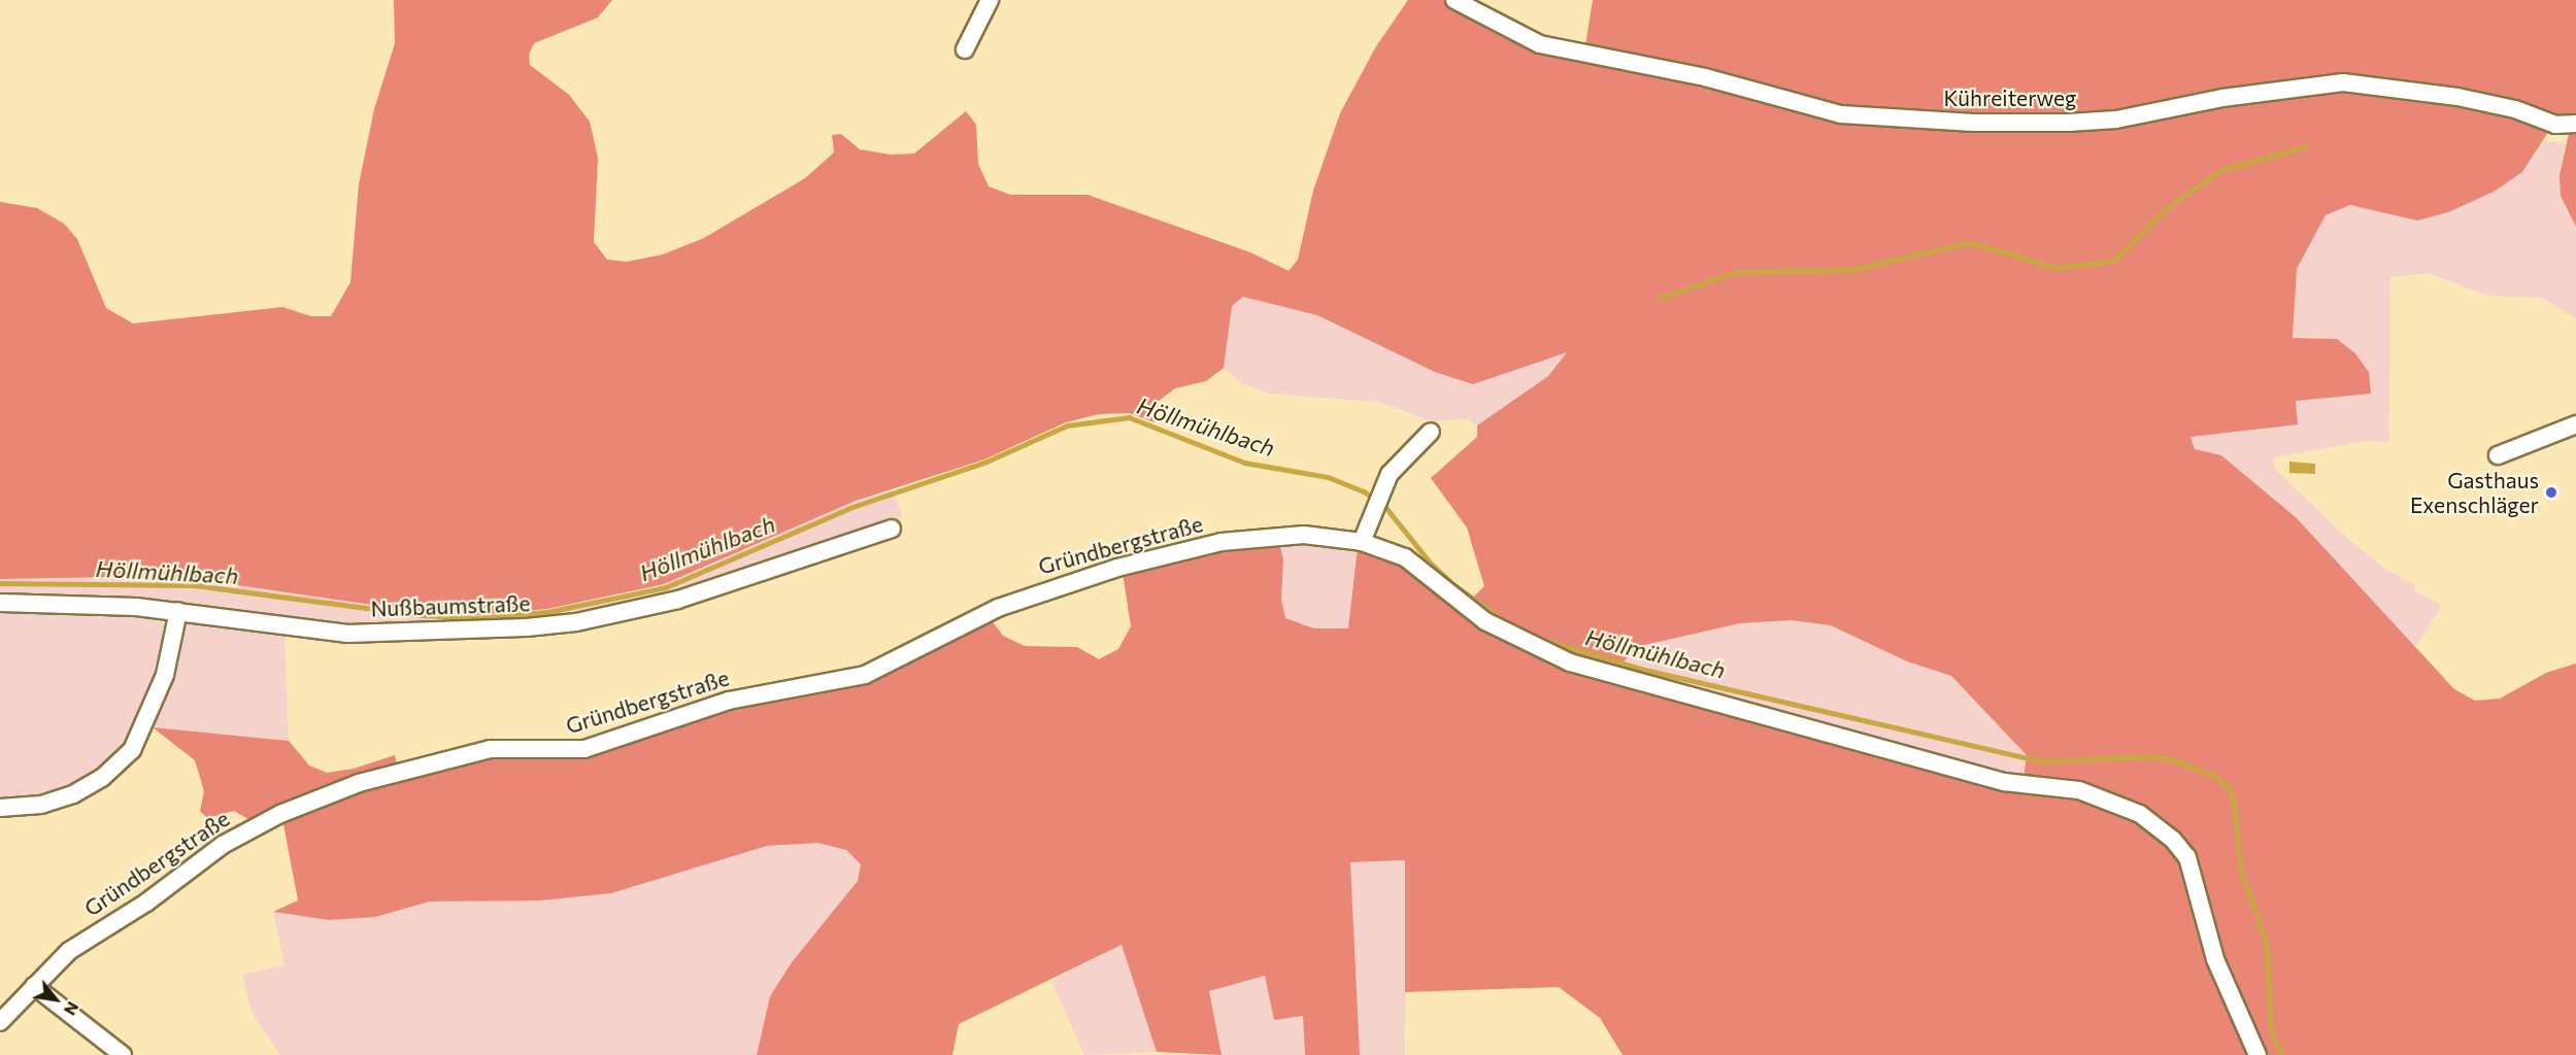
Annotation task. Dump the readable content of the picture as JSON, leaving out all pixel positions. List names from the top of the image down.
{
  "streets": {
    "street": ["Kühreiterweg", "Gründbergstraße", "Nußbaumstraße"]
  },
  "water": ["Höllmühlbach"],
  "places": ["Gasthaus Exenschläger"],
  "north": "bottom right"
}
